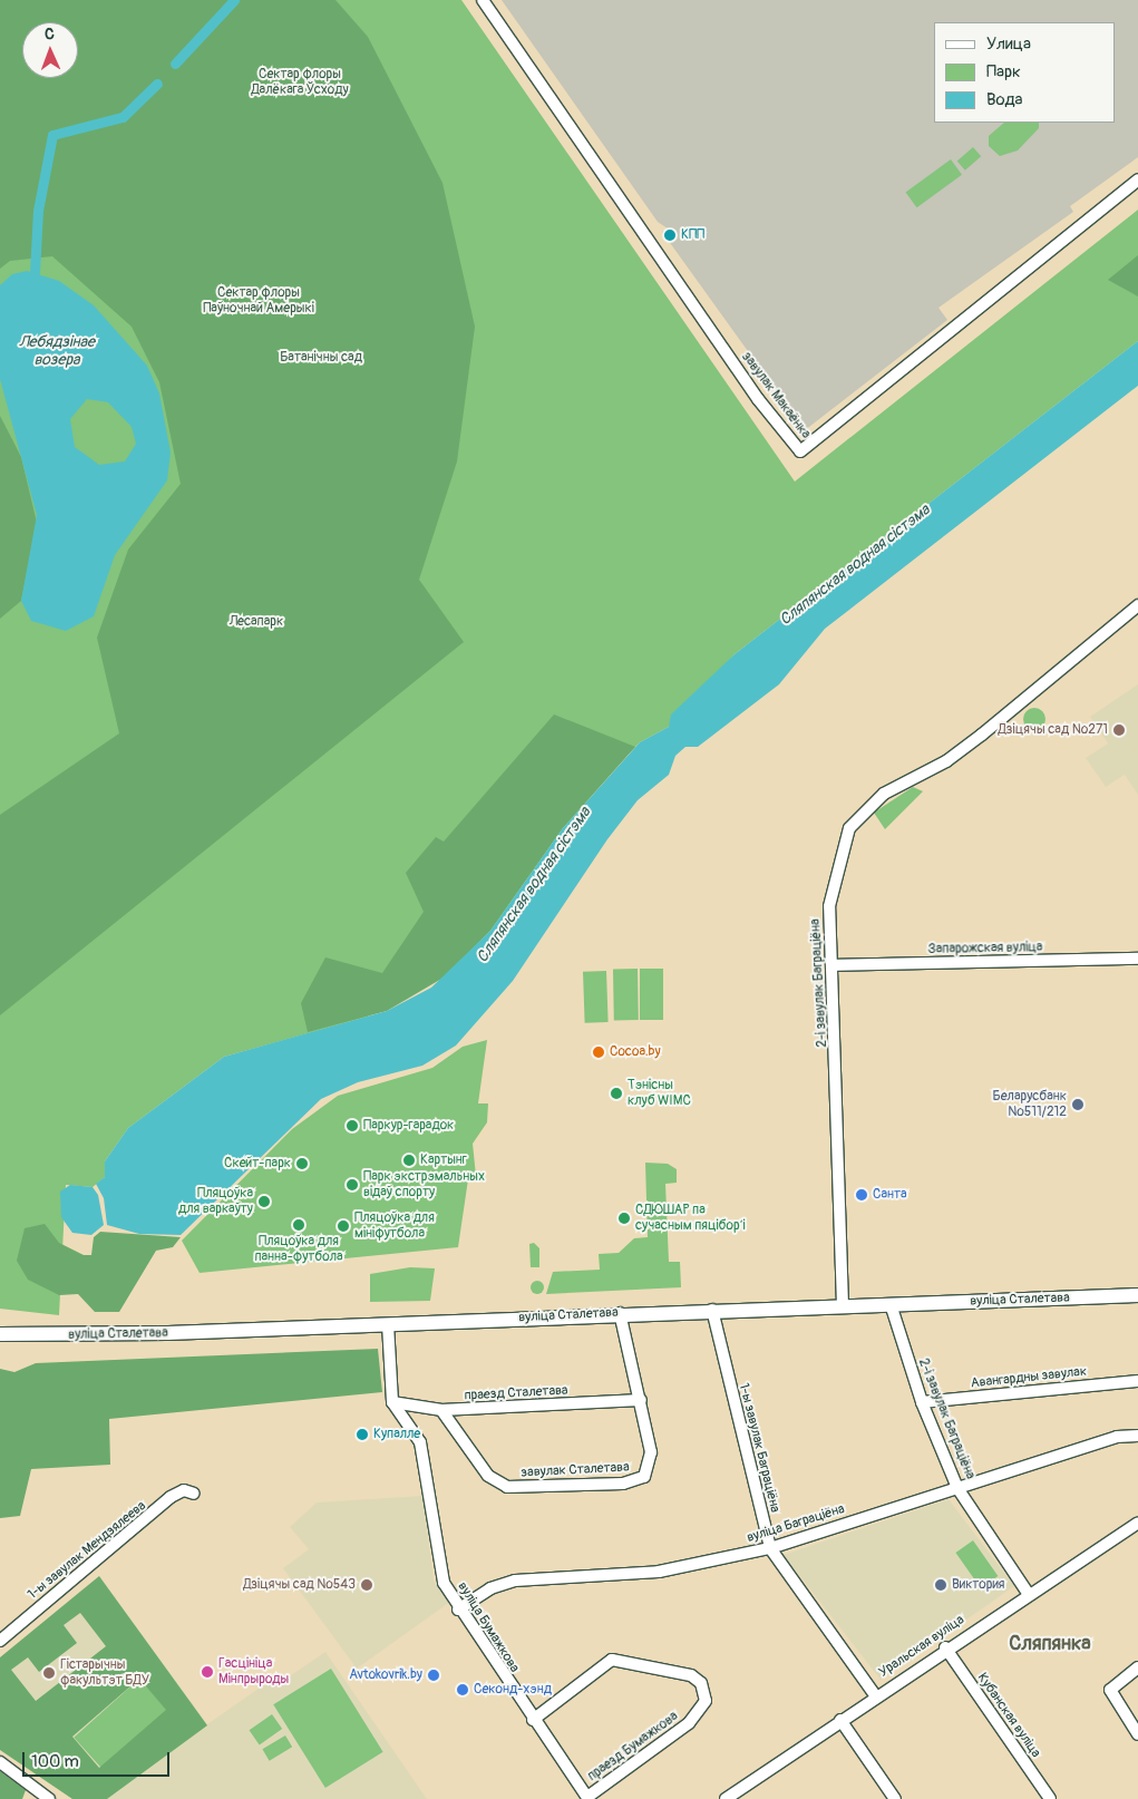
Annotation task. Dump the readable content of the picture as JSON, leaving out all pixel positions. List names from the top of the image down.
{
  "streets": {
    "main road": ["вуліца Сталетава"],
    "street": [
      "завулак Макаёнка",
      "Запарожская вуліца",
      "2-і завулак Баграціёна",
      "Авангардны завулак",
      "праезд Сталетава",
      "1-ы завулак Баграціёна",
      "завулак Сталетава",
      "вуліца Баграціёна",
      "1-ы завулак Мендзялеева",
      "вуліца Бумажкова",
      "Уральская вуліца",
      "Кубанская вуліца",
      "праезд Бумажкова"
    ]
  },
  "crossings": [
    ["Запарожская вуліца", "2-і завулак Баграціёна"],
    ["2-і завулак Баграціёна", "вуліца Сталетава"],
    ["2-і завулак Баграціёна", "Авангардны завулак"],
    ["2-і завулак Баграціёна", "вуліца Баграціёна"],
    ["2-і завулак Баграціёна", "Уральская вуліца"],
    ["вуліца Сталетава", "1-ы завулак Баграціёна"],
    ["вуліца Сталетава", "завулак Сталетава"],
    ["праезд Сталетава", "завулак Сталетава"],
    ["праезд Сталетава", "вуліца Бумажкова"],
    ["1-ы завулак Баграціёна", "вуліца Баграціёна"],
    ["1-ы завулак Баграціёна", "Уральская вуліца"],
    ["вуліца Баграціёна", "вуліца Бумажкова"],
    ["вуліца Бумажкова", "праезд Бумажкова"],
    ["Уральская вуліца", "Кубанская вуліца"]
  ],
  "districts": ["Сляпянка"],
  "water": ["Лебядзінае возера", "Сляпянская водная сістэма"],
  "parks": [
    "Сектар флоры Далёкага Ўсходу",
    "Сектар флоры Паўночнай Амерыкі",
    "Батанічны сад",
    "Лесапарк"
  ],
  "places": [
    "КПП",
    "Дзіцячы сад №271",
    "Cocoa.by",
    "Тэнісны клуб WIMC",
    "Беларусбанк №511/212",
    "Паркур-гарадок",
    "Картынг",
    "Скейт-парк",
    "Парк экстрэмальных відаў спорту",
    "Санта",
    "Пляцоўка для варкаўту",
    "СДЮШАР па сучасным пяціборʼі",
    "Пляцоўка для панна-футбола",
    "Пляцоўка для мініфутбола",
    "Купалле",
    "Дзіцячы сад №543",
    "Виктория",
    "Гасцініца Мінпрыроды",
    "Гістарычны факультэт БДУ",
    "Avtokovrik.by",
    "Секонд-хэнд"
  ],
  "legend": ["Улица", "Парк", "Вода"],
  "scale_bar": "100 m",
  "north": "top"
}
